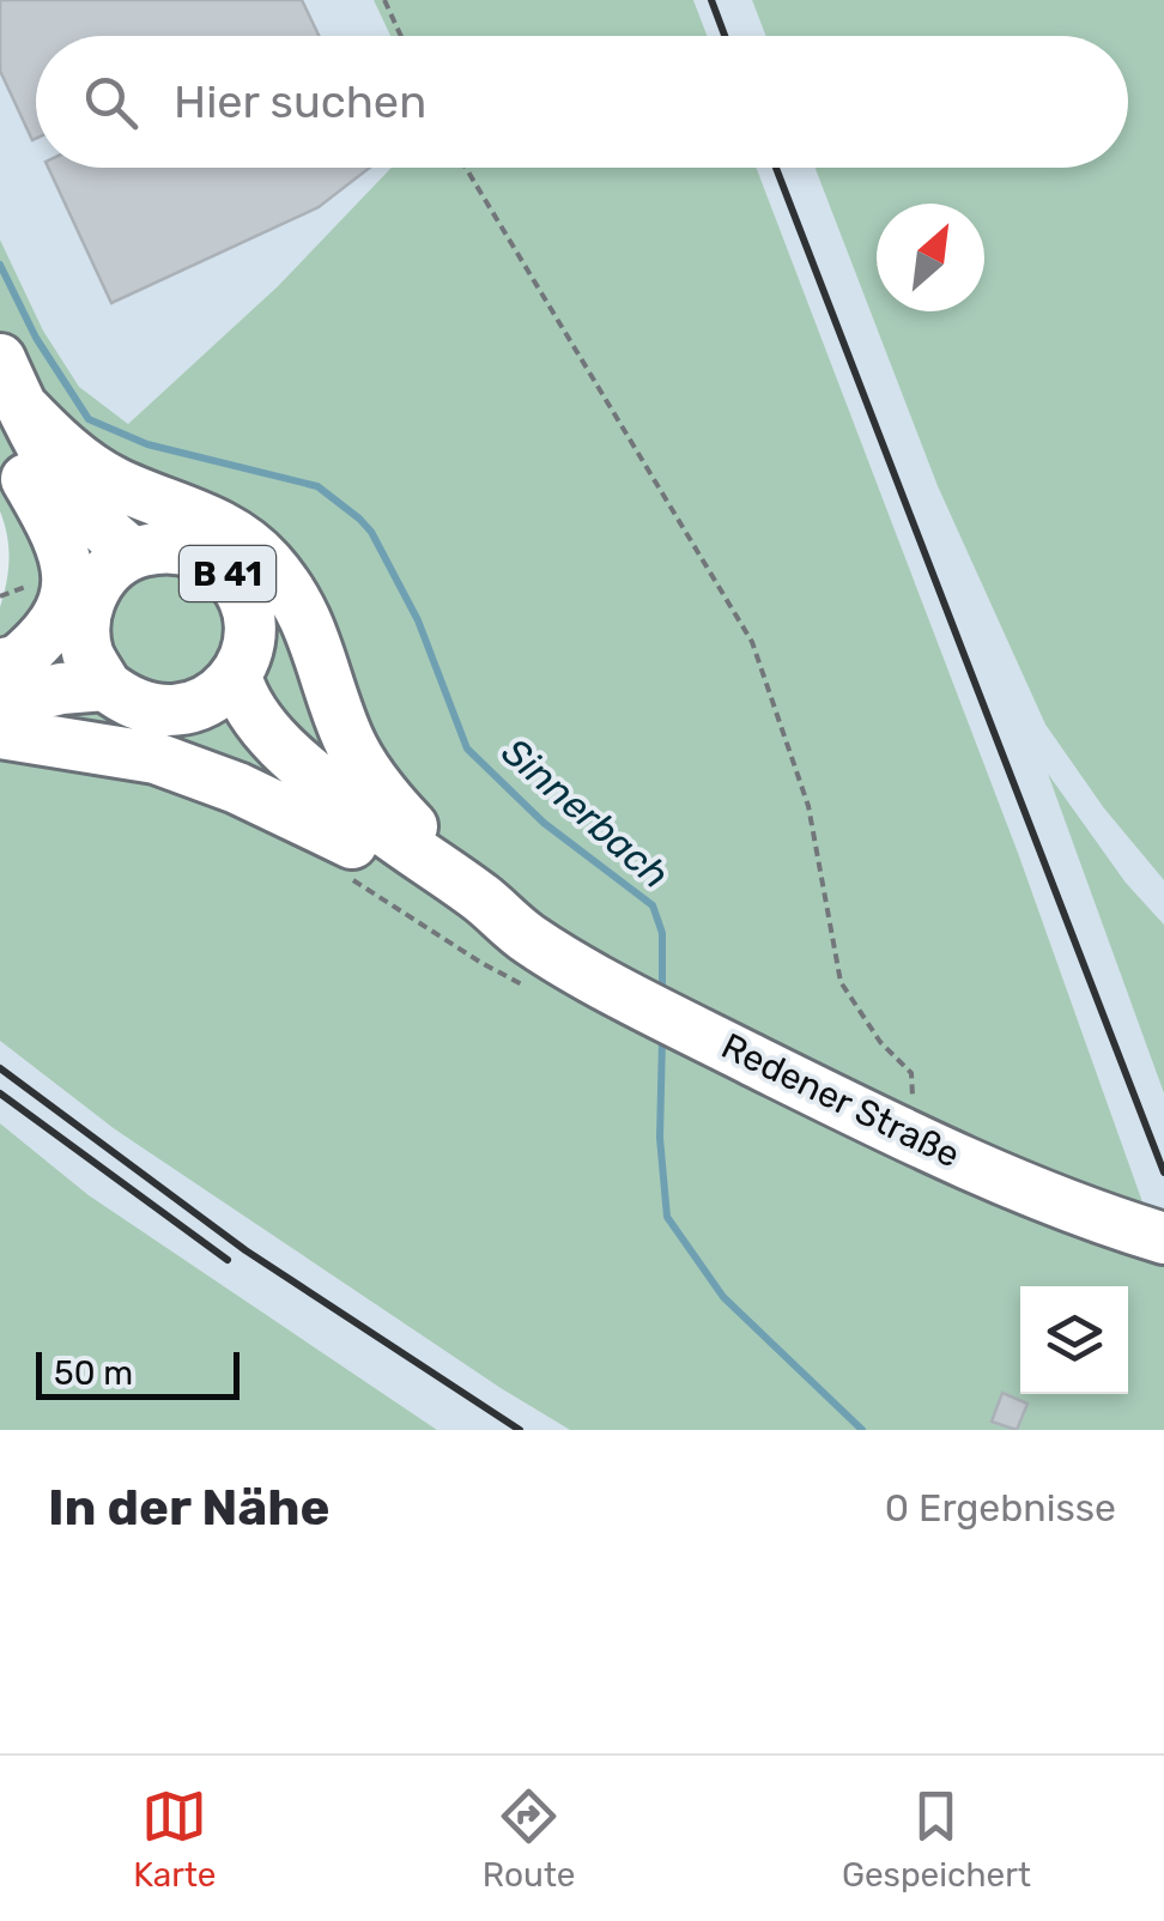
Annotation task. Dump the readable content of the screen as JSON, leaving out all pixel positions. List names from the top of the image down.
{
  "streets": {
    "main road": ["B 41", "Redener Straße"]
  },
  "crossings": [
    ["B 41", "Redener Straße"]
  ],
  "water": ["Sinnerbach"],
  "scale_bar": "50 m",
  "north": "top right",
  "page": {
    "search": "Hier suchen",
    "scale": "50 m",
    "heading": ["In der Nähe", "0 Ergebnisse"],
    "nav": ["Karte", "Route", "Gespeichert"]
  }
}
